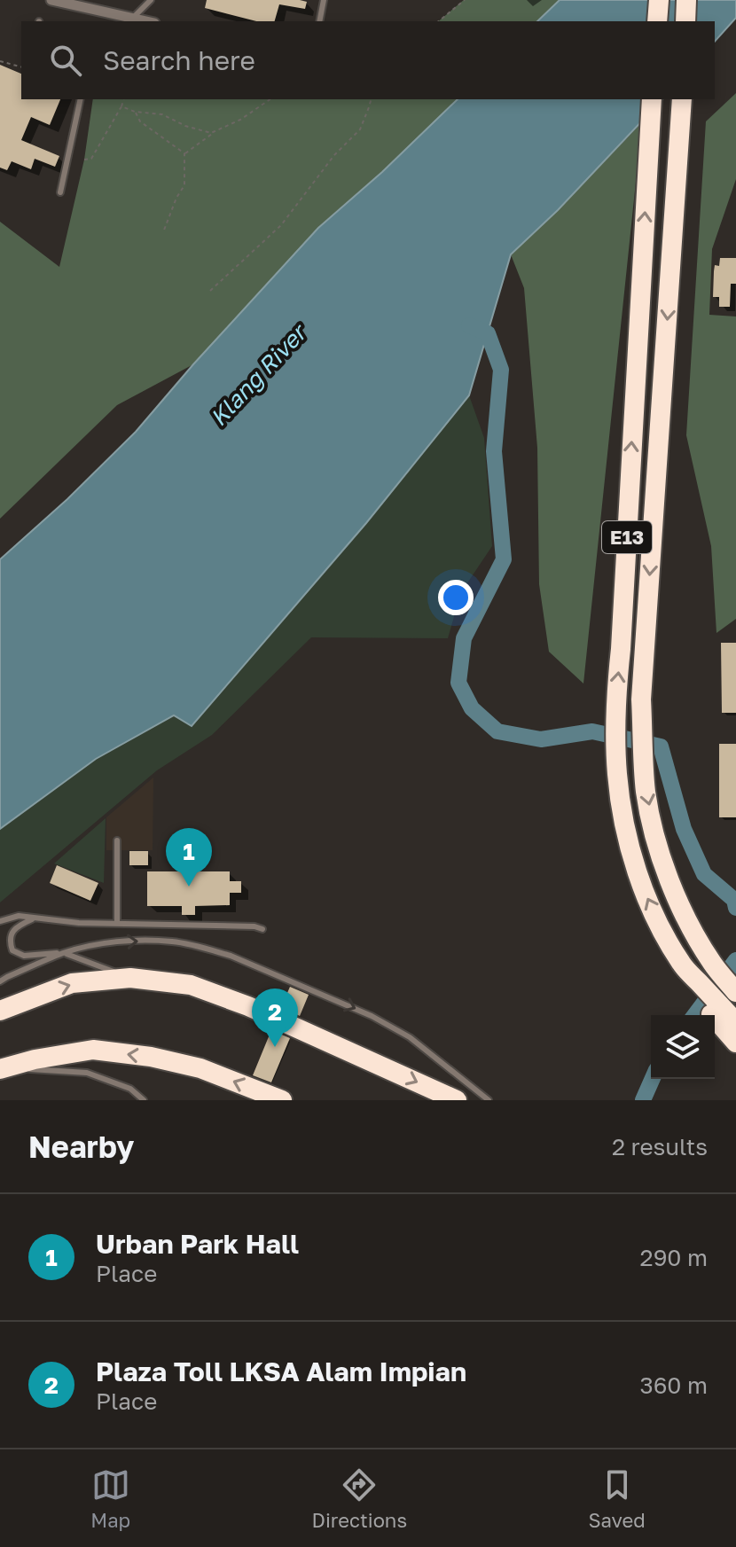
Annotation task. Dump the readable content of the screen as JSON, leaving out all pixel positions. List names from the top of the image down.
{
  "streets": {
    "highway": ["E13"]
  },
  "water": ["Klang River"],
  "page": {
    "search": "Search here",
    "pins": ["1", "2"],
    "heading": ["Nearby", "2 results"],
    "list": [
      {
        "mark": "1",
        "name": "Urban Park Hall",
        "note": "Place",
        "value": "290 m"
      },
      {
        "mark": "2",
        "name": "Plaza Toll LKSA Alam Impian",
        "note": "Place",
        "value": "360 m"
      }
    ],
    "nav": ["Map", "Directions", "Saved"]
  }
}
